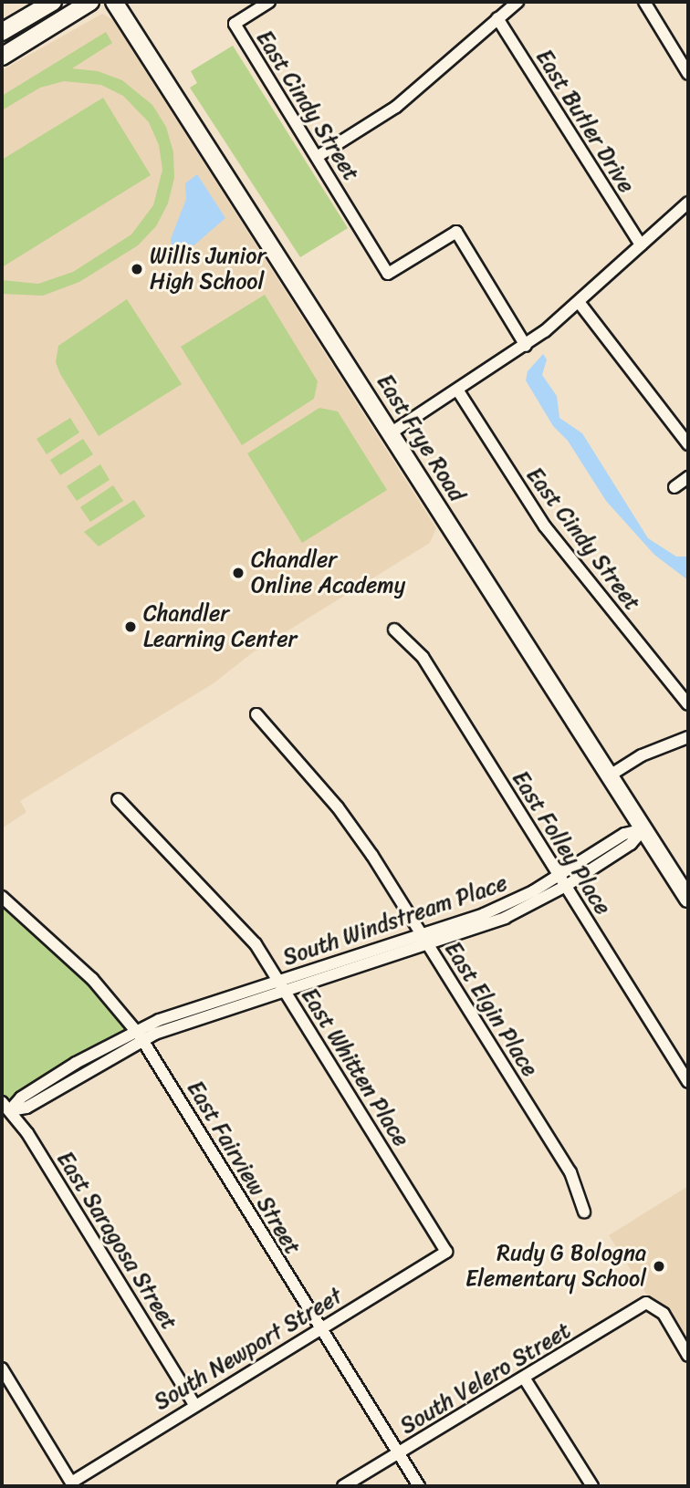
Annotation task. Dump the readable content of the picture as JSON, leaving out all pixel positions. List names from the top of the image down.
{
  "streets": {
    "street": [
      "East Cindy Street",
      "East Butler Drive",
      "East Frye Road",
      "East Folley Place",
      "South Windstream Place",
      "East Elgin Place",
      "East Whitten Place",
      "East Fairview Street",
      "East Saragosa Street",
      "South Newport Street",
      "South Velero Street"
    ]
  },
  "crossings": [
    ["East Frye Road", "South Windstream Place"],
    ["East Folley Place", "South Windstream Place"],
    ["South Windstream Place", "East Elgin Place"],
    ["South Windstream Place", "East Whitten Place"],
    ["South Windstream Place", "East Fairview Street"],
    ["South Windstream Place", "East Saragosa Street"],
    ["East Whitten Place", "South Newport Street"],
    ["East Fairview Street", "South Newport Street"],
    ["East Fairview Street", "South Velero Street"],
    ["East Saragosa Street", "South Newport Street"]
  ],
  "places": [
    "Willis Junior High School",
    "Chandler Online Academy",
    "Chandler Learning Center",
    "Rudy G Bologna Elementary School"
  ]
}
